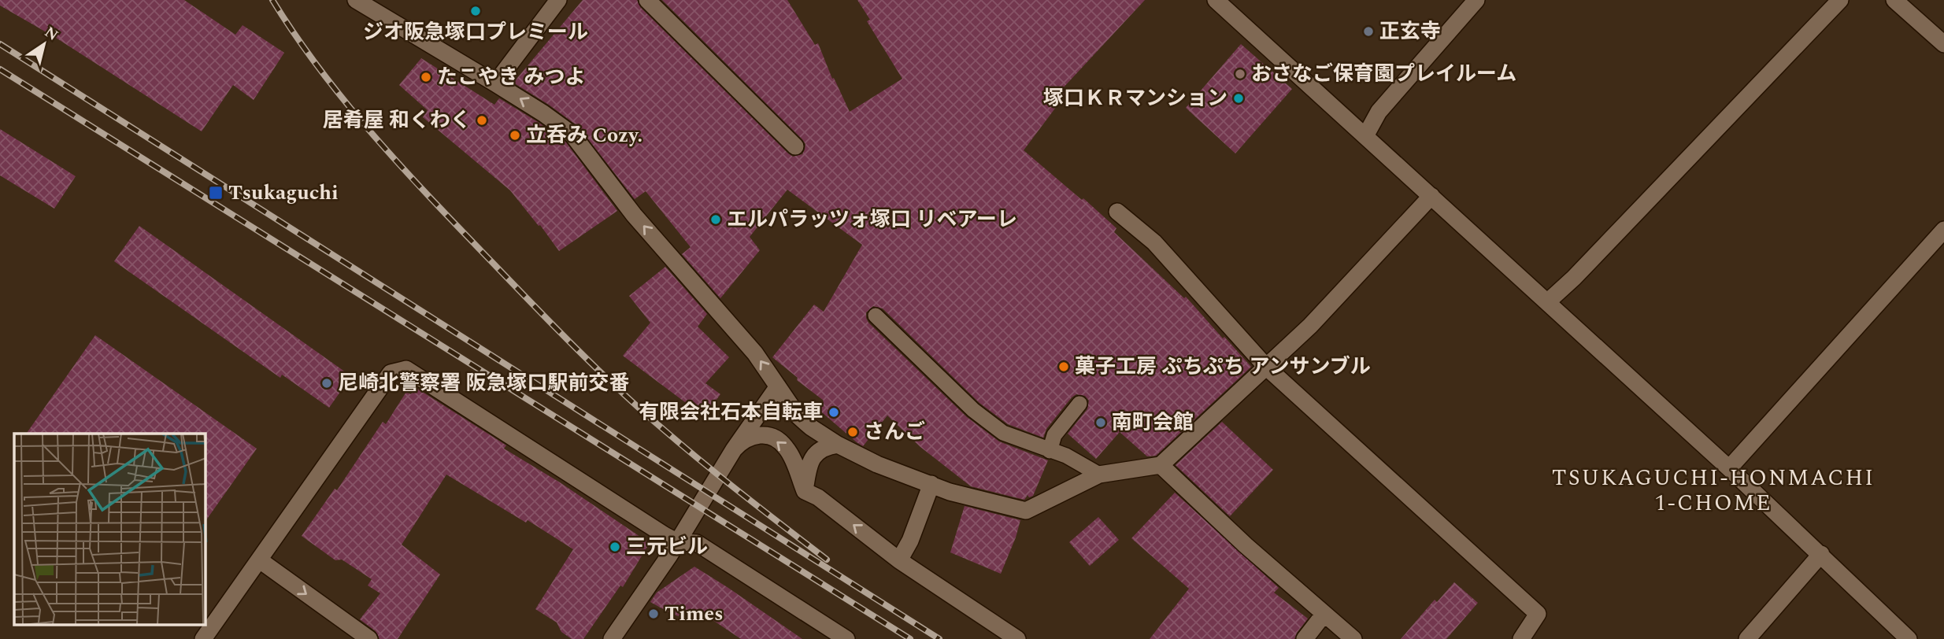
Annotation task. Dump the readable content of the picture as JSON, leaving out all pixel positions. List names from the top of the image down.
{
  "districts": ["TSUKAGUCHI-HONMACHI 1-CHOME"],
  "places": {
    "other": [
      "ジオ阪急塚口プレミール",
      "正玄寺",
      "おさなご保育園プレイルーム",
      "たこやき みつよ",
      "塚口ＫＲマンション",
      "居肴屋 和くわく",
      "立呑み Cozy.",
      "エルパラッツォ塚口 リベアーレ",
      "菓子工房 ぷちぷち アンサンブル",
      "尼崎北警察署 阪急塚口駅前交番",
      "有限会社石本自転車",
      "南町会館",
      "さんご",
      "三元ビル",
      "Times"
    ],
    "transit": ["Tsukaguchi"]
  },
  "north": "top right"
}
